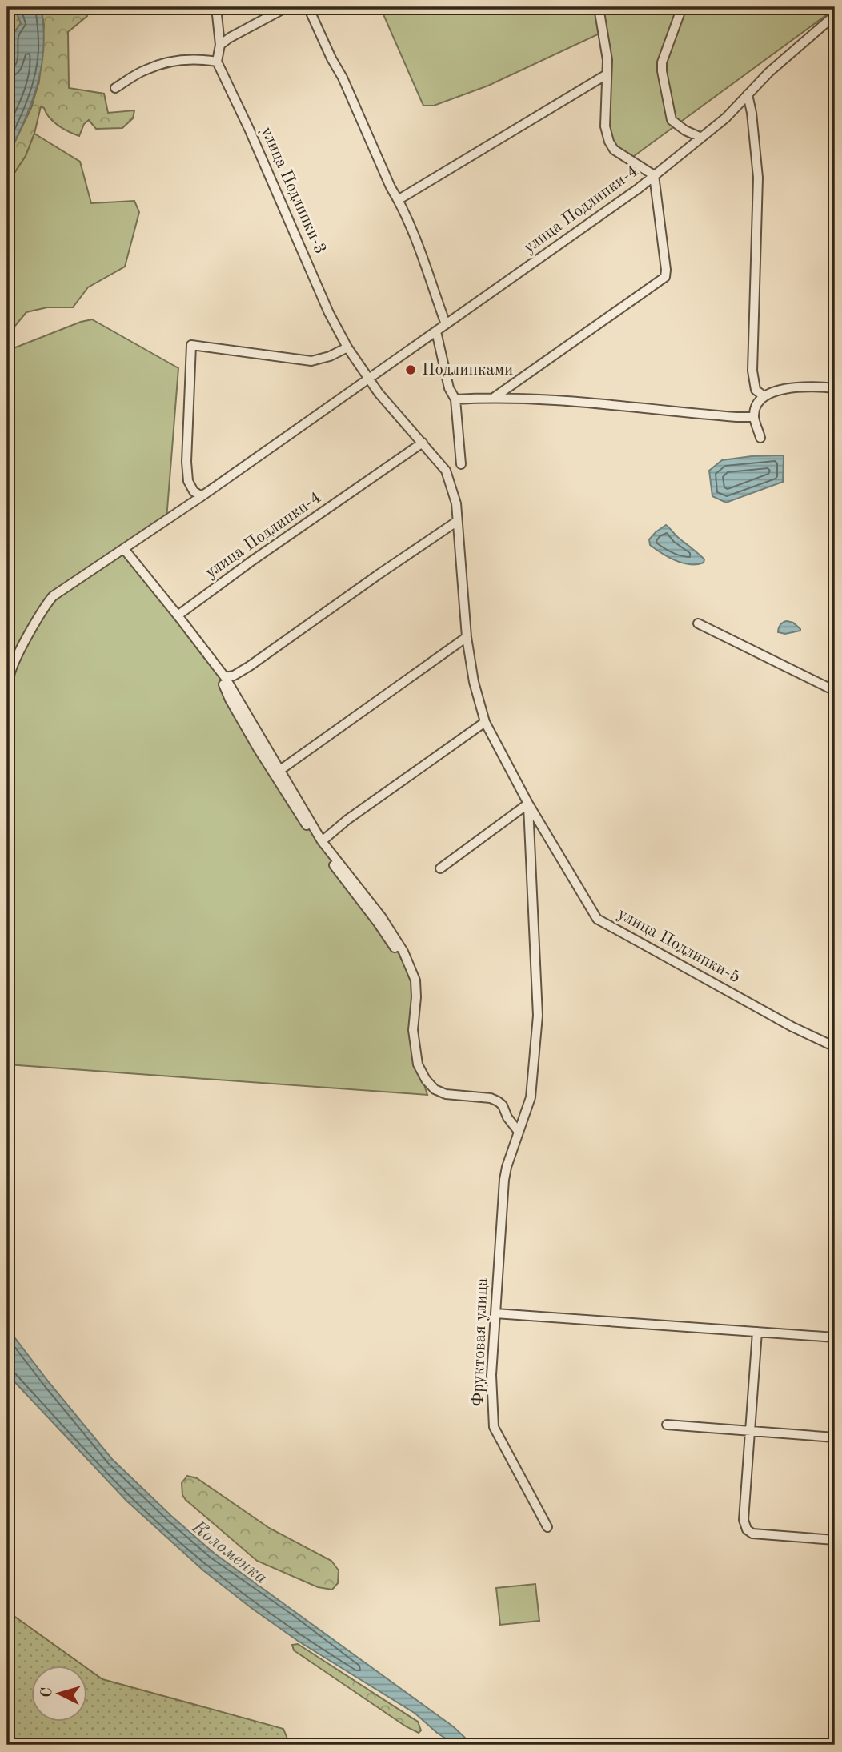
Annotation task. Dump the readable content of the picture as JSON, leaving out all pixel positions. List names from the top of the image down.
{
  "streets": {
    "street": [
      "улица Подлипки-3",
      "улица Подлипки-4",
      "улица Подлипки-5",
      "Фруктовая улица"
    ]
  },
  "crossings": [
    ["улица Подлипки-3", "улица Подлипки-4"],
    ["улица Подлипки-5", "Фруктовая улица"]
  ],
  "water": ["Коломенка"],
  "places": ["Подлипками"],
  "north": "left"
}
